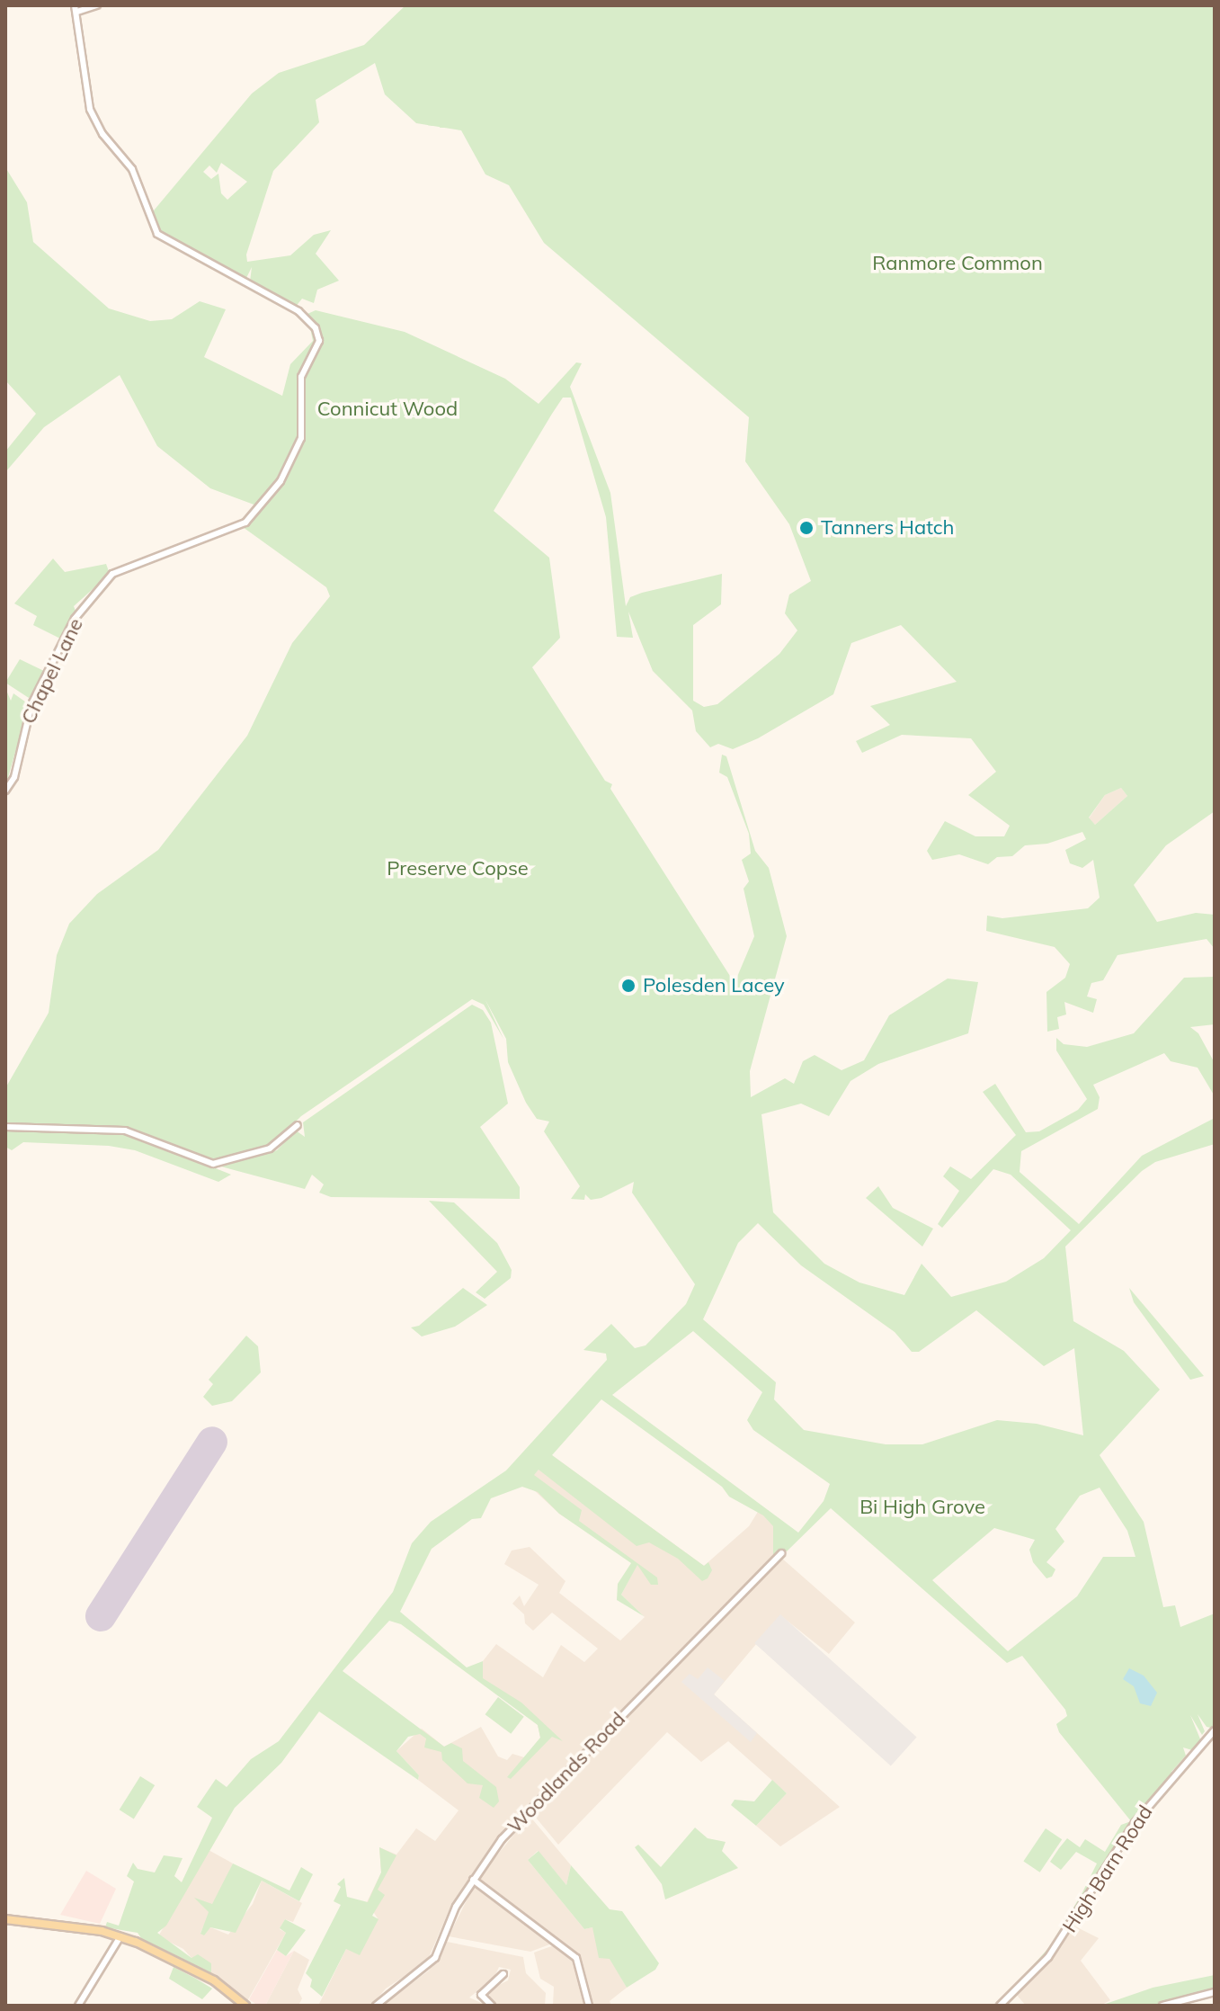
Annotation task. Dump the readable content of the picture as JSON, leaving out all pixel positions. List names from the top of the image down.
{
  "streets": {
    "street": ["Chapel Lane", "Woodlands Road", "High Barn Road"]
  },
  "parks": [
    "Ranmore Common",
    "Connicut Wood",
    "Preserve Copse",
    "Bi High Grove"
  ],
  "places": ["Tanners Hatch", "Polesden Lacey"]
}
